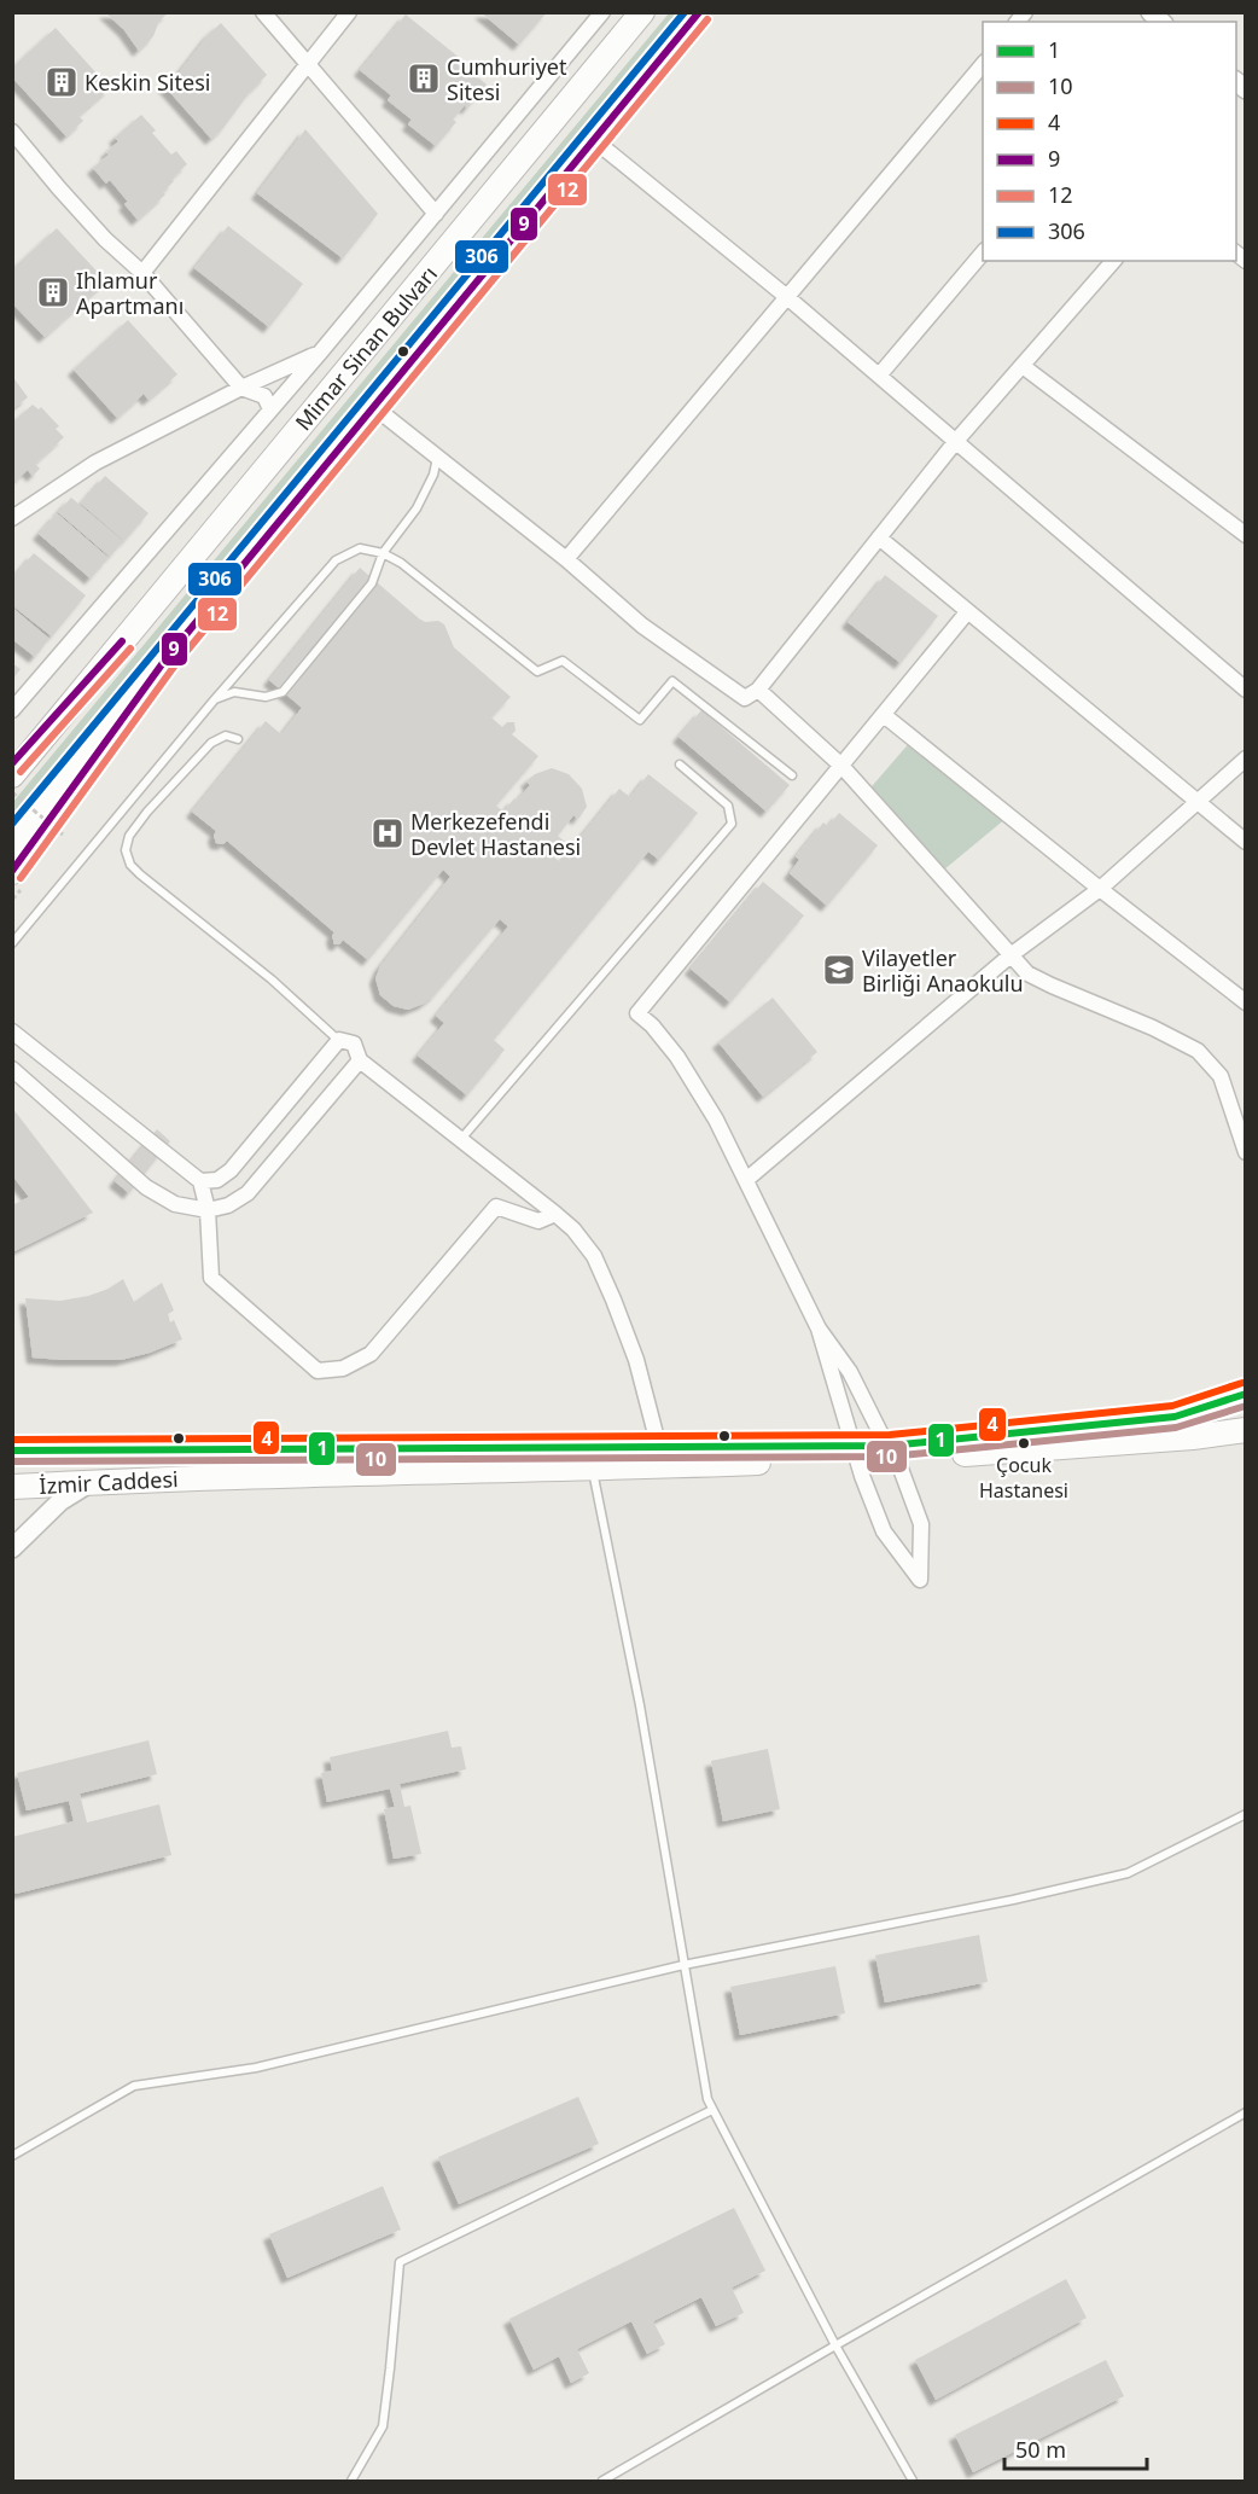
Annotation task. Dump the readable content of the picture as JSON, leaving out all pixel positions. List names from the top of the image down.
{
  "streets": {
    "main road": ["Mimar Sinan Bulvarı", "İzmir Caddesi"]
  },
  "places": {
    "building": ["Cumhuriyet Sitesi", "Keskin Sitesi", "Ihlamur Apartmanı"],
    "hospital": ["Merkezefendi Devlet Hastanesi"],
    "school or university": ["Vilayetler Birliği Anaokulu"],
    "other": ["Çocuk Hastanesi"]
  },
  "lines": [
    "transit line 9",
    "transit line 306",
    "transit line 12",
    "transit line 4",
    "transit line 1",
    "transit line 10"
  ],
  "legend": [
    "1",
    "10",
    "4",
    "9",
    "12",
    "306"
  ],
  "scale_bar": "50 m"
}
